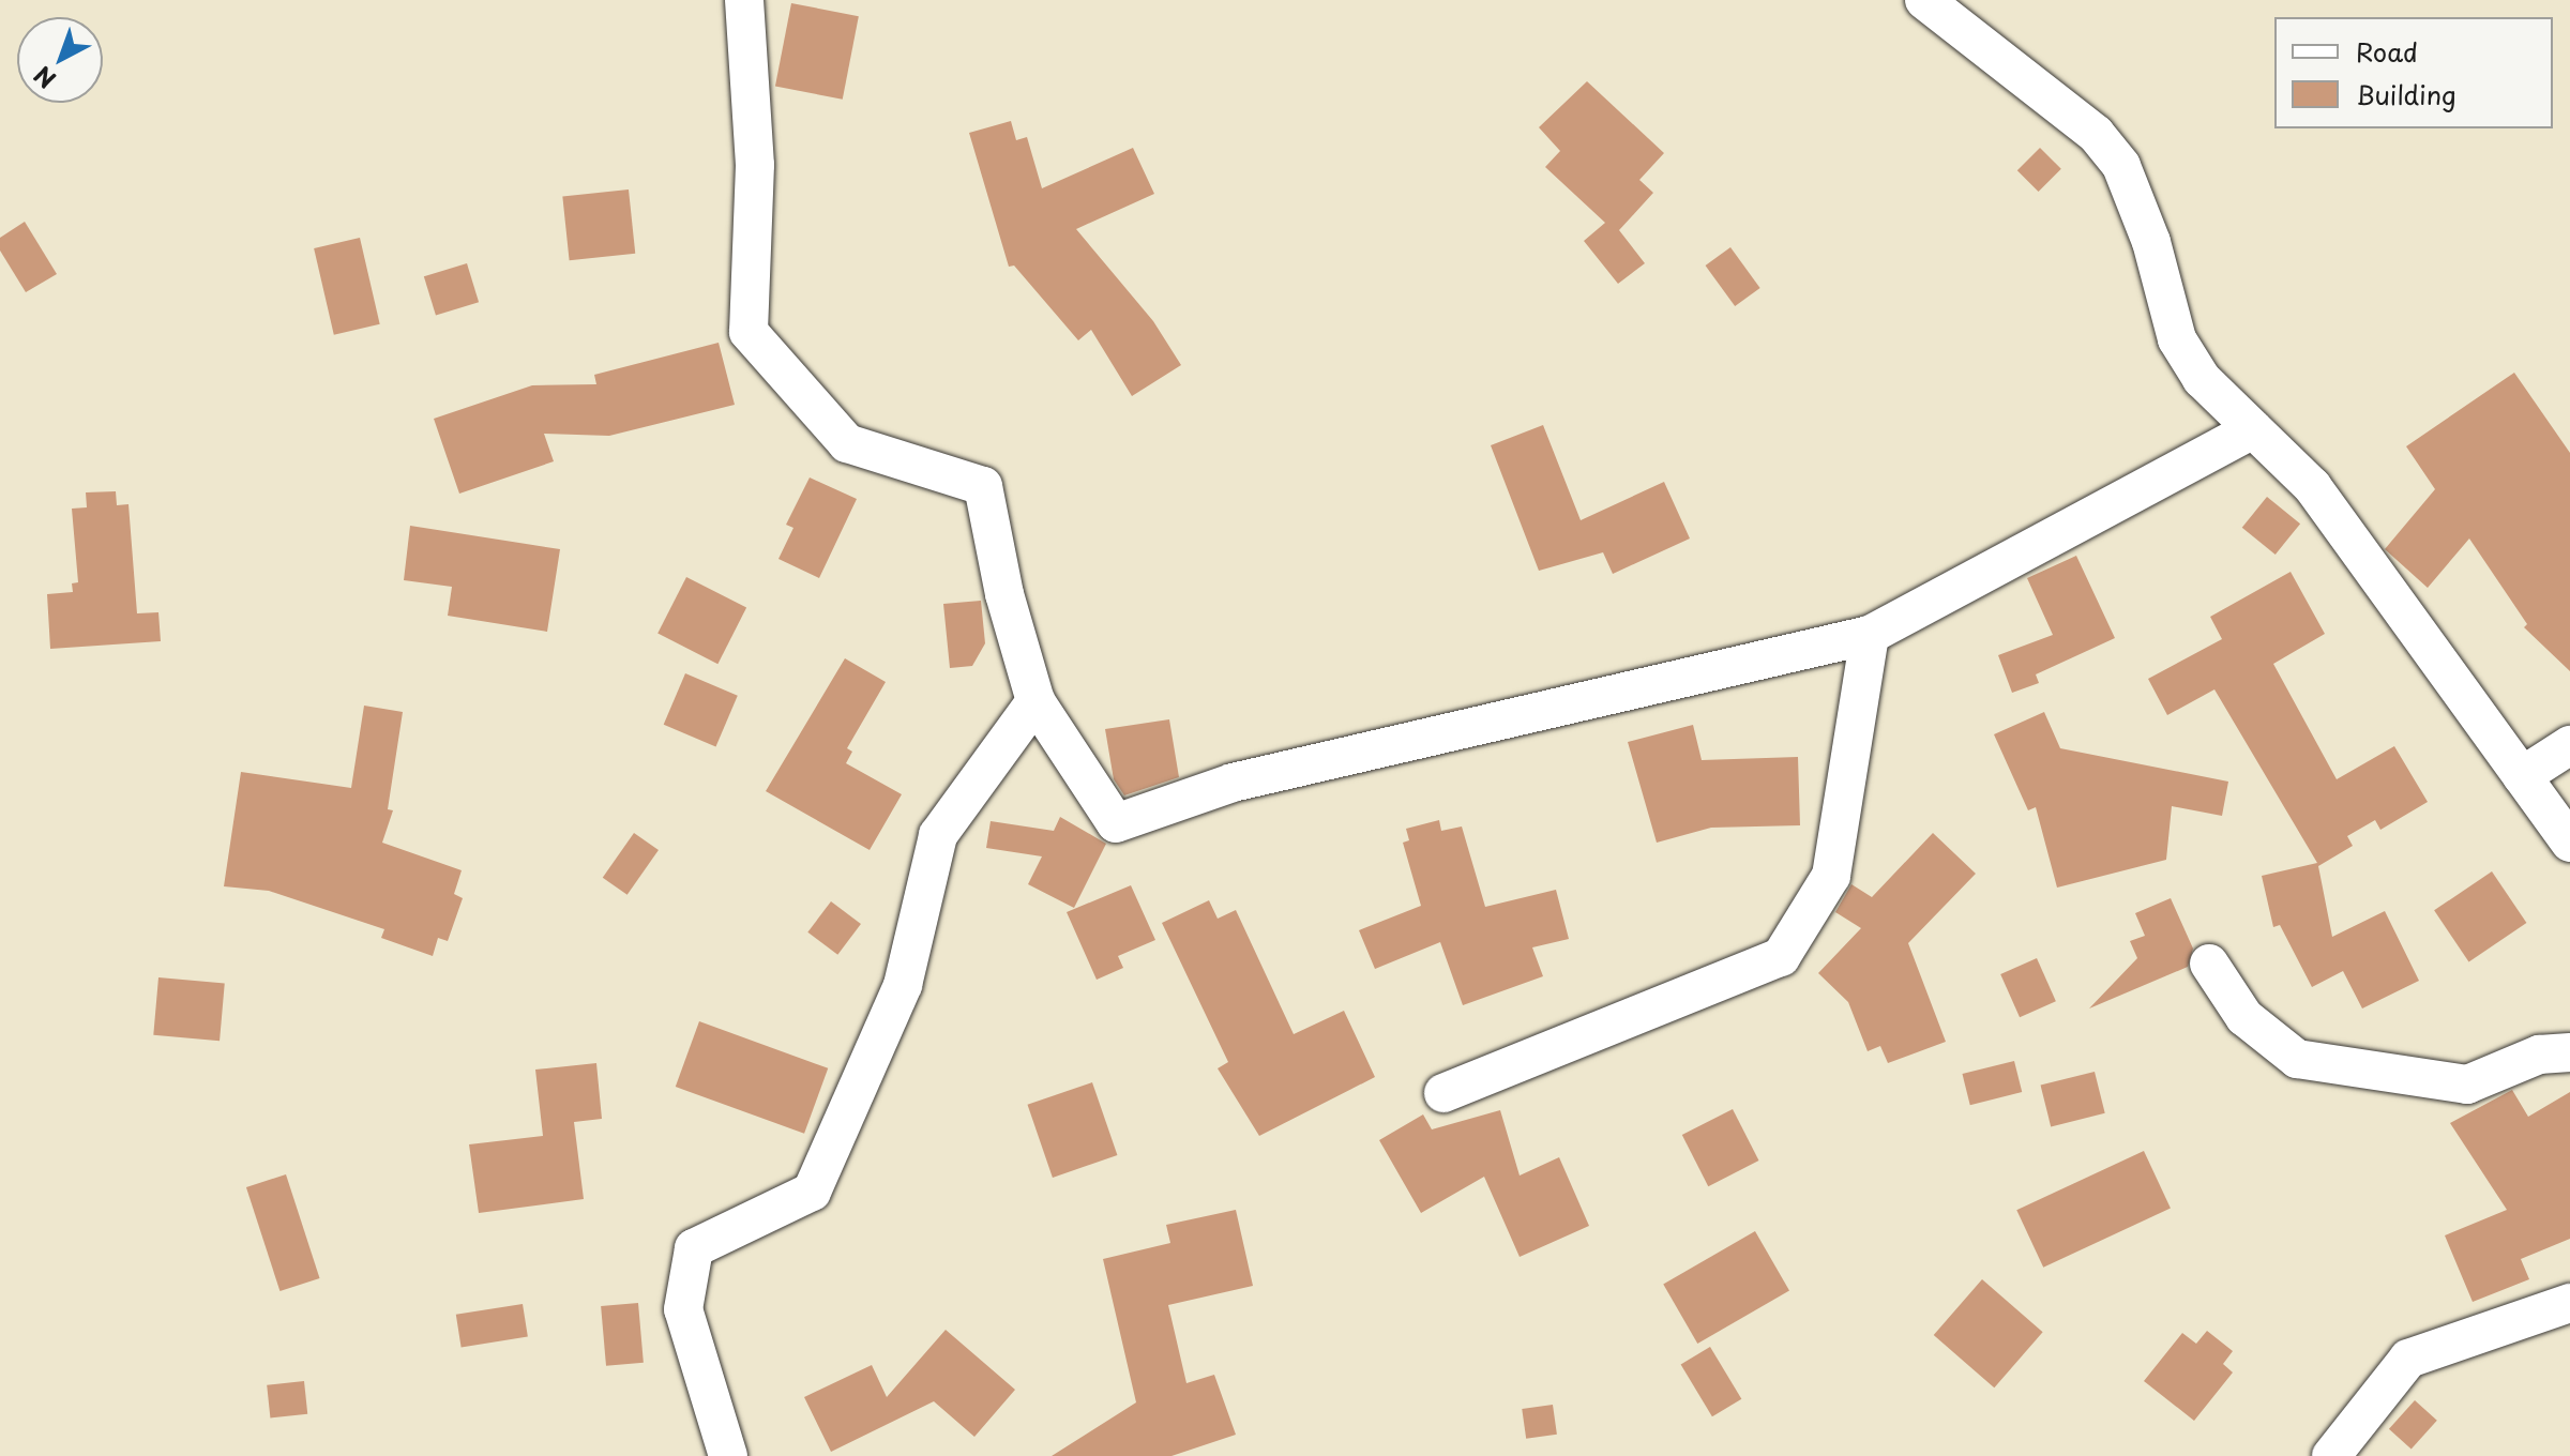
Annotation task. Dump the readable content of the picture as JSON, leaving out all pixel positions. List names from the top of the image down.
{
  "legend": ["Road", "Building"],
  "north": "bottom left"
}
